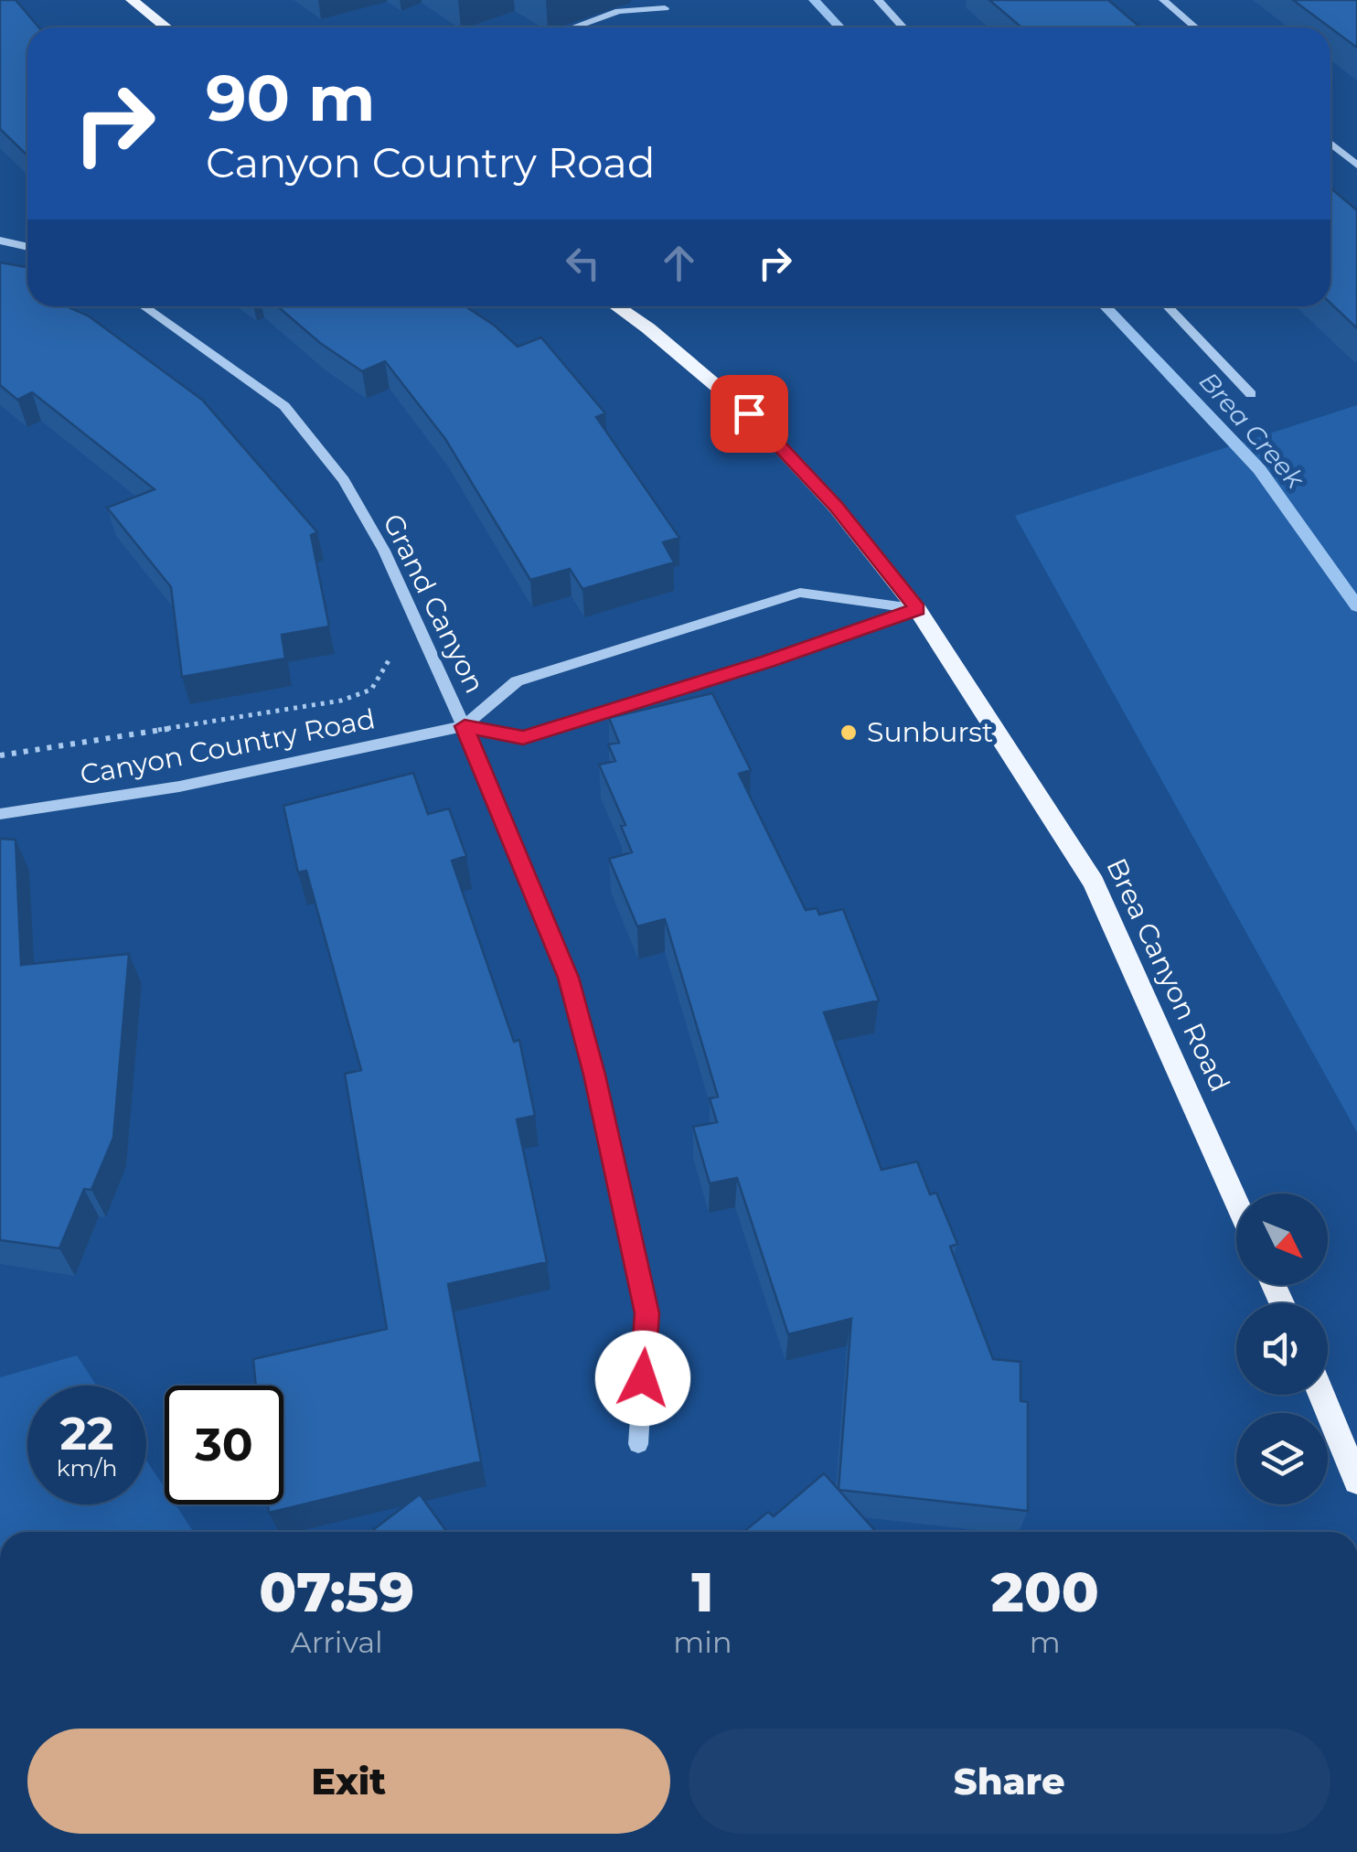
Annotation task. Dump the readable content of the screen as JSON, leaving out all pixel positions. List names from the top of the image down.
{
  "streets": {
    "main road": ["Brea Canyon Road"],
    "street": ["Grand Canyon", "Canyon Country Road"]
  },
  "crossings": [
    ["Grand Canyon", "Canyon Country Road"],
    ["Canyon Country Road", "Brea Canyon Road"]
  ],
  "water": ["Brea Creek"],
  "places": ["Sunburst"],
  "north": "bottom right",
  "page": {
    "turn": ["90 m", "Canyon Country Road"],
    "speed": "22 km/h",
    "limit": "30",
    "eta": [
      "07:59",
      "Arrival",
      "1",
      "min",
      "200",
      "m"
    ],
    "buttons": ["Exit", "Share"]
  }
}
